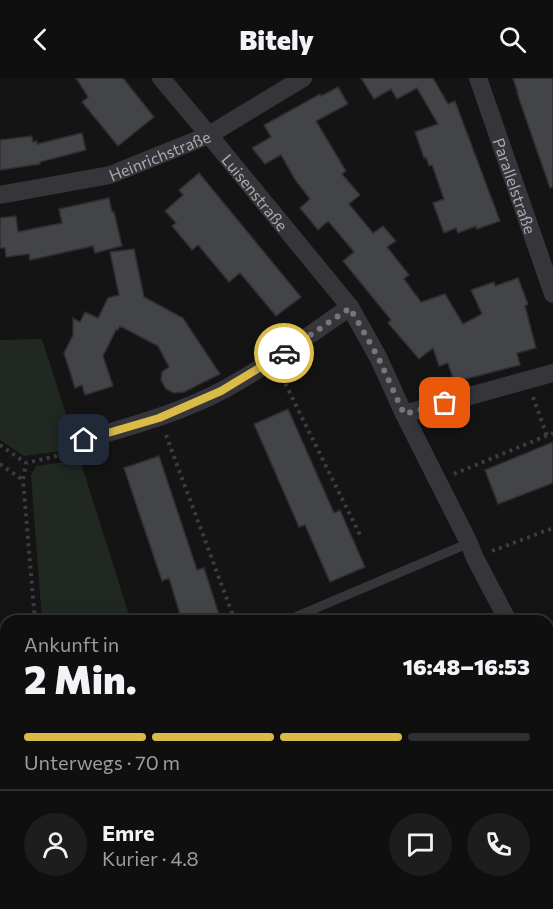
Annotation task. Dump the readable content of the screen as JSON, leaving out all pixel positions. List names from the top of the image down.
{
  "streets": {
    "street": ["Heinrichstraße", "Parallelstraße", "Luisenstraße"]
  },
  "crossings": [
    ["Heinrichstraße", "Luisenstraße"]
  ],
  "page": {
    "header": "Bitely",
    "heading": ["2 Min.", "Ankunft in", "16:48–16:53"],
    "panel": ["Emre", "Kurier · 4.8"],
    "bar": "Unterwegs · 70 m"
  }
}
